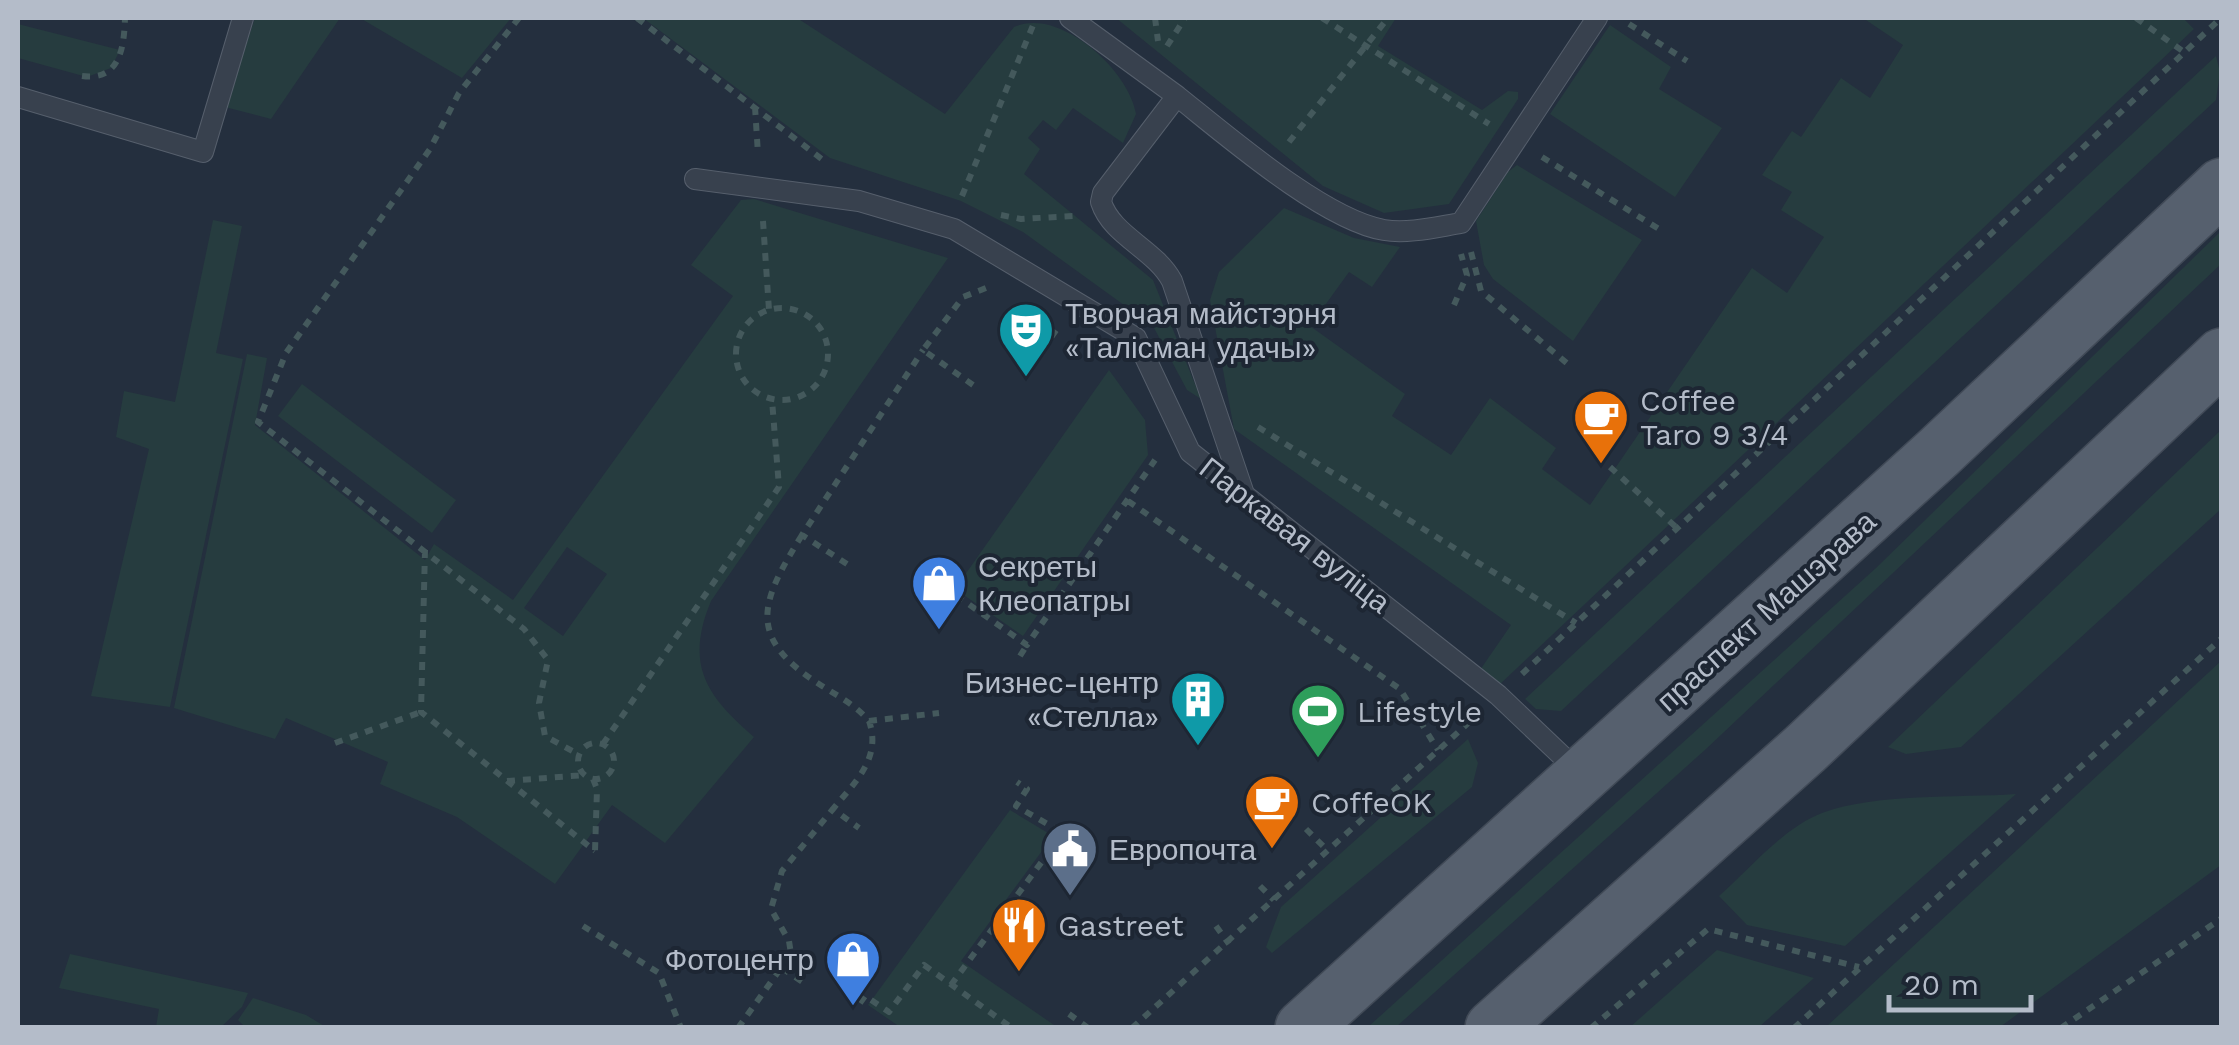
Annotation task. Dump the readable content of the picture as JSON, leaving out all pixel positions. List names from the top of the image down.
{
  "streets": {
    "main road": ["праспект Машэрава"],
    "lane": ["Паркавая вуліца"]
  },
  "crossings": [
    ["Паркавая вуліца", "праспект Машэрава"]
  ],
  "places": {
    "theatre": ["Творчая майстэрня «Талісман удачы»"],
    "cafe": ["Coffee Taro 9 3/4", "CoffeOK"],
    "shop": ["Секреты Клеопатры", "Фотоцентр"],
    "building": ["Бизнес-центр «Стелла»"],
    "sports": ["Lifestyle"],
    "public building": ["Европочта"],
    "restaurant": ["Gastreet"]
  },
  "scale_bar": "20 m"
}
